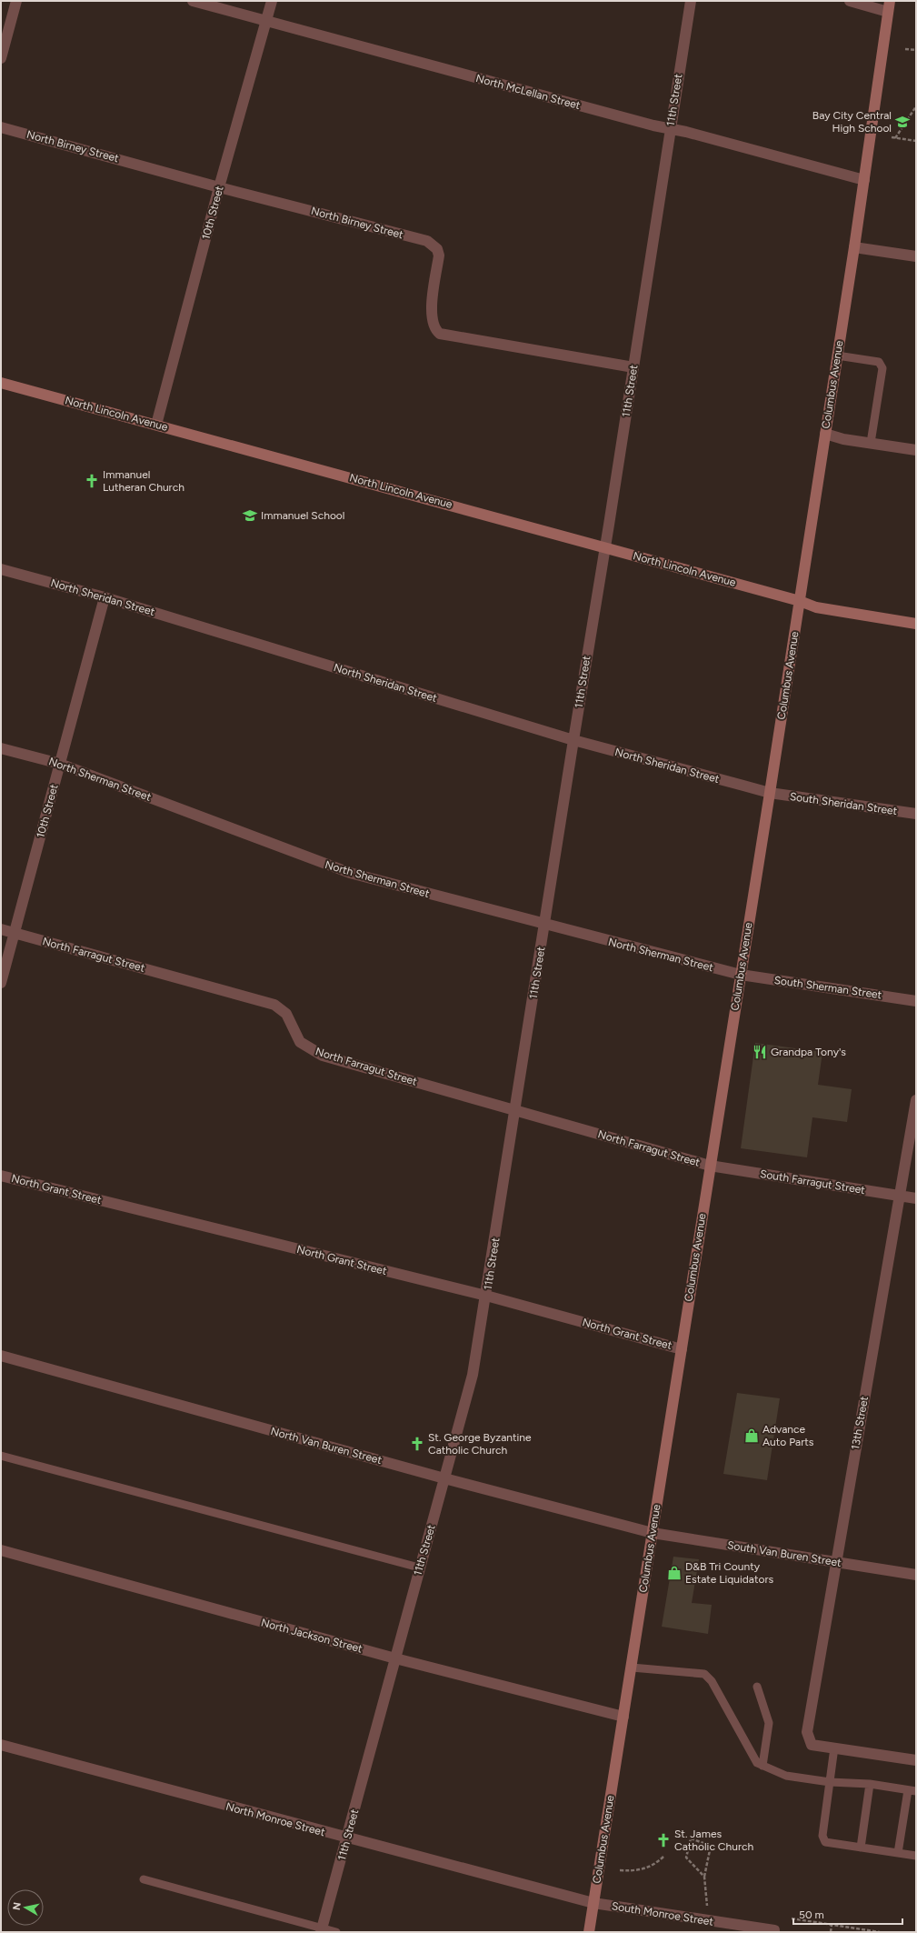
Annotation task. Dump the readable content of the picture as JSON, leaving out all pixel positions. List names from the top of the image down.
{
  "streets": {
    "street": [
      "North McLellan Street",
      "11th Street",
      "North Birney Street",
      "10th Street",
      "Columbus Avenue",
      "North Lincoln Avenue",
      "North Sheridan Street",
      "North Sherman Street",
      "South Sheridan Street",
      "North Farragut Street",
      "South Sherman Street",
      "South Farragut Street",
      "North Grant Street",
      "13th Street",
      "North Van Buren Street",
      "South Van Buren Street",
      "North Jackson Street",
      "North Monroe Street",
      "South Monroe Street"
    ]
  },
  "crossings": [
    ["North McLellan Street", "11th Street"],
    ["North McLellan Street", "10th Street"],
    ["North McLellan Street", "Columbus Avenue"],
    ["11th Street", "North Birney Street"],
    ["11th Street", "North Lincoln Avenue"],
    ["11th Street", "North Sheridan Street"],
    ["11th Street", "North Sherman Street"],
    ["11th Street", "North Farragut Street"],
    ["11th Street", "North Grant Street"],
    ["11th Street", "North Van Buren Street"],
    ["11th Street", "North Jackson Street"],
    ["11th Street", "North Monroe Street"],
    ["North Birney Street", "10th Street"],
    ["10th Street", "North Lincoln Avenue"],
    ["10th Street", "North Sheridan Street"],
    ["10th Street", "North Sherman Street"],
    ["10th Street", "North Farragut Street"],
    ["Columbus Avenue", "North Lincoln Avenue"],
    ["Columbus Avenue", "North Sheridan Street"],
    ["Columbus Avenue", "North Sherman Street"],
    ["Columbus Avenue", "South Sheridan Street"],
    ["Columbus Avenue", "North Farragut Street"],
    ["Columbus Avenue", "South Sherman Street"],
    ["Columbus Avenue", "South Farragut Street"],
    ["Columbus Avenue", "North Grant Street"],
    ["Columbus Avenue", "North Van Buren Street"],
    ["Columbus Avenue", "South Van Buren Street"],
    ["Columbus Avenue", "North Jackson Street"],
    ["Columbus Avenue", "North Monroe Street"],
    ["Columbus Avenue", "South Monroe Street"],
    ["North Sheridan Street", "South Sheridan Street"],
    ["North Sherman Street", "South Sherman Street"],
    ["North Farragut Street", "South Farragut Street"],
    ["South Farragut Street", "13th Street"],
    ["13th Street", "South Van Buren Street"],
    ["North Van Buren Street", "South Van Buren Street"],
    ["North Monroe Street", "South Monroe Street"]
  ],
  "places": {
    "school or university": ["Bay City Central High School", "Immanuel School"],
    "church": ["Immanuel Lutheran Church", "St. George Byzantine Catholic Church", "St. James Catholic Church"],
    "restaurant": ["Grandpa Tony's"],
    "shop": ["Advance Auto Parts", "D&B Tri County Estate Liquidators"]
  },
  "scale_bar": "50 m",
  "north": "left"
}
